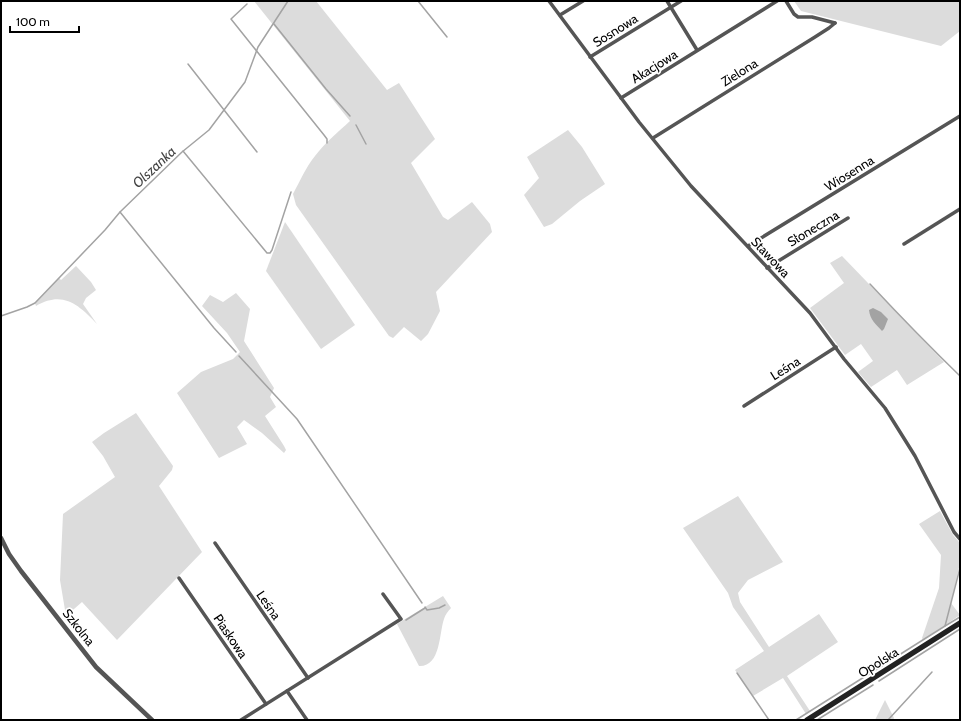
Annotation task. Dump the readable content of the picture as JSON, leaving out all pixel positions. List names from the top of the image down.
{
  "streets": {
    "main road": ["Opolska"],
    "street": [
      "Sosnowa",
      "Akacjowa",
      "Zielona",
      "Wiosenna",
      "Słoneczna",
      "Stawowa",
      "Leśna",
      "Szkolna",
      "Piaskowa"
    ]
  },
  "crossings": [
    ["Sosnowa", "Akacjowa"],
    ["Sosnowa", "Stawowa"],
    ["Akacjowa", "Stawowa"],
    ["Zielona", "Stawowa"],
    ["Wiosenna", "Stawowa"],
    ["Słoneczna", "Stawowa"],
    ["Stawowa", "Leśna"]
  ],
  "water": ["Olszanka"],
  "scale_bar": "100 m"
}
